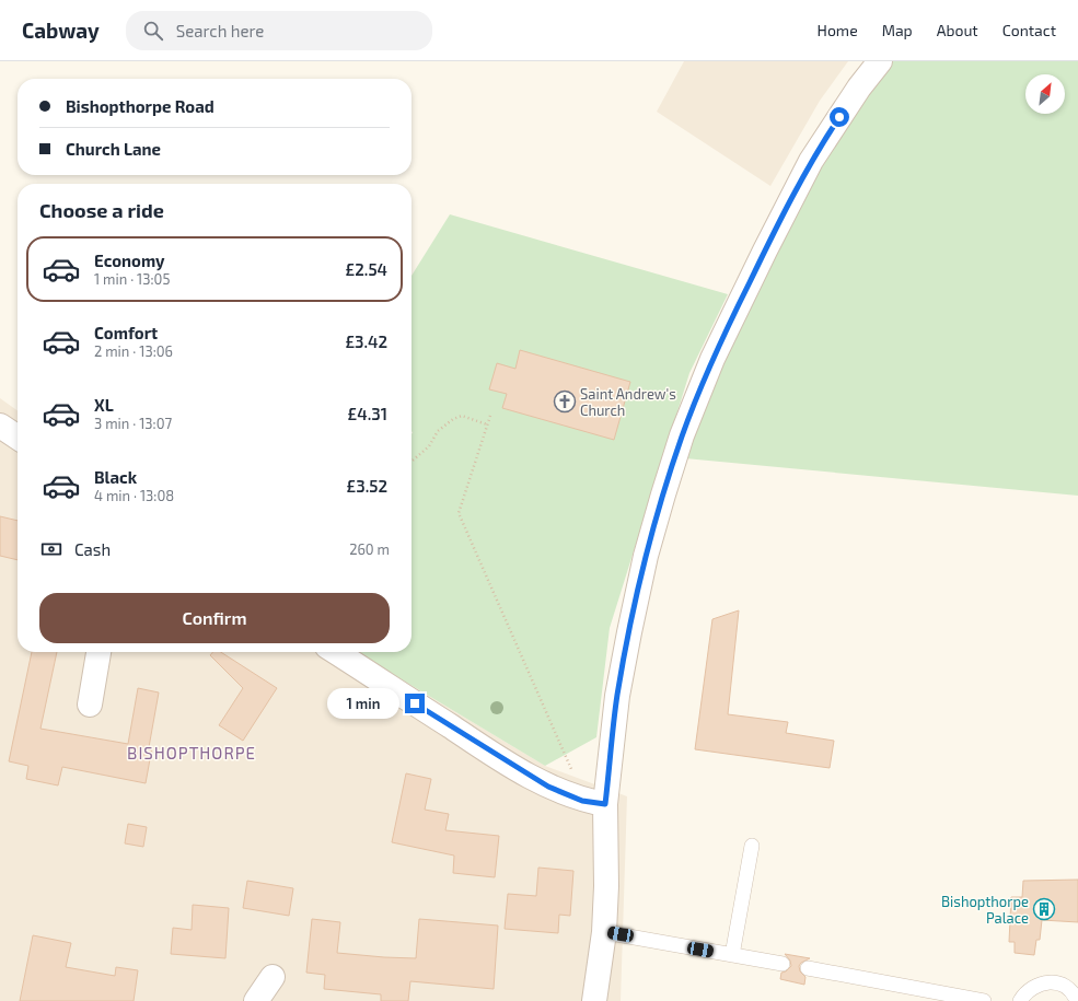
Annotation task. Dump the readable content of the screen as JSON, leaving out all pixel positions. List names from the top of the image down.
{
  "districts": ["BISHOPTHORPE"],
  "places": {
    "church": ["Saint Andrew's Church"],
    "building": ["Bishopthorpe Palace"]
  },
  "north": "top right",
  "page": {
    "header": "Cabway",
    "search": "Search here",
    "nav": [
      "Home",
      "Map",
      "About",
      "Contact"
    ],
    "banner": ["Bishopthorpe Road", "Church Lane"],
    "heading": "Choose a ride",
    "list": [
      {
        "name": "Economy",
        "note": "1 min · 13:05",
        "value": "£2.54"
      },
      {
        "name": "Comfort",
        "note": "2 min · 13:06",
        "value": "£3.42"
      },
      {
        "name": "XL",
        "note": "3 min · 13:07",
        "value": "£4.31"
      },
      {
        "name": "Black",
        "note": "4 min · 13:08",
        "value": "£3.52"
      }
    ],
    "pay": ["Cash", "260 m"],
    "buttons": "Confirm",
    "bubble": "1 min"
  }
}
